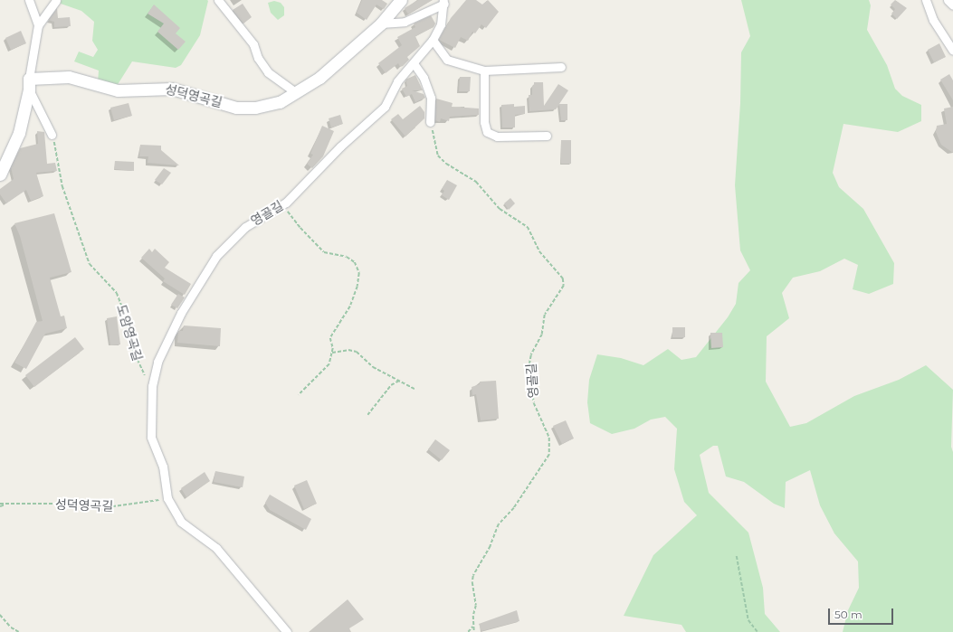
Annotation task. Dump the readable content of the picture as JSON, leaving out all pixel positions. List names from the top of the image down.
{
  "streets": {
    "main road": ["성덕영곡길"],
    "street": ["영골길"],
    "path": ["도암영곡길"]
  },
  "crossings": [
    ["영골길", "도암영곡길"]
  ],
  "scale_bar": "50 m"
}
